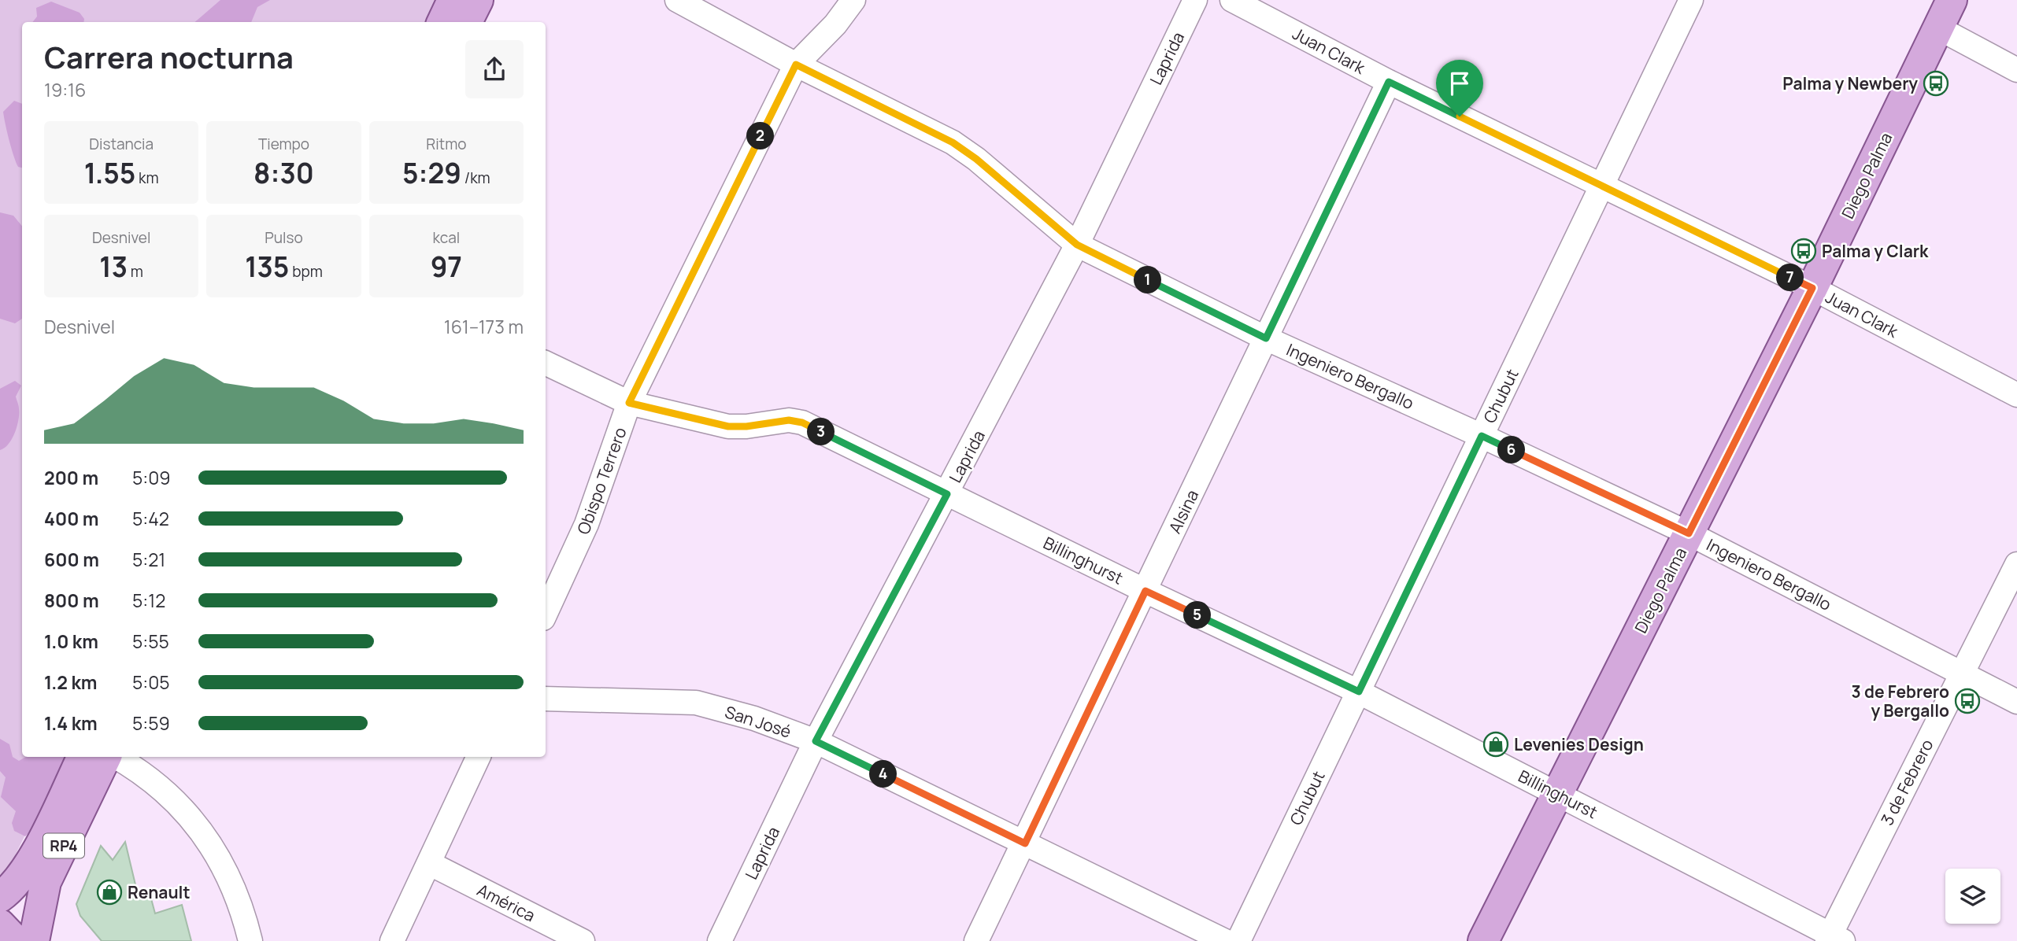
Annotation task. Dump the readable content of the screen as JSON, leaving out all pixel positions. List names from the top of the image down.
{
  "streets": {
    "main road": ["Diego Palma", "RP4"],
    "street": [
      "Juan Clark",
      "Laprida",
      "Ingeniero Bergallo",
      "Chubut",
      "Obispo Terrero",
      "Alsina",
      "Billinghurst",
      "San José",
      "3 de Febrero",
      "América"
    ]
  },
  "crossings": [
    ["Juan Clark", "Diego Palma"],
    ["Juan Clark", "Chubut"],
    ["Juan Clark", "Alsina"],
    ["Laprida", "Ingeniero Bergallo"],
    ["Laprida", "Billinghurst"],
    ["Laprida", "San José"],
    ["Diego Palma", "Ingeniero Bergallo"],
    ["Diego Palma", "Billinghurst"],
    ["Ingeniero Bergallo", "Chubut"],
    ["Ingeniero Bergallo", "Obispo Terrero"],
    ["Ingeniero Bergallo", "Alsina"],
    ["Ingeniero Bergallo", "3 de Febrero"],
    ["Chubut", "Billinghurst"],
    ["Obispo Terrero", "Billinghurst"],
    ["Alsina", "Billinghurst"],
    ["Alsina", "San José"],
    ["Billinghurst", "3 de Febrero"]
  ],
  "places": {
    "bus stop": ["Palma y Newbery", "Palma y Clark", "3 de Febrero y Bergallo"],
    "shop": ["Levenies Design", "Renault"]
  },
  "page": {
    "heading": ["Carrera nocturna", "19:16"],
    "stats": [
      ["Distancia", "1.55 km"],
      ["Tiempo", "8:30"],
      ["Ritmo", "5:29 /km"],
      ["Desnivel", "13 m"],
      ["Pulso", "135 bpm"],
      ["kcal", "97"]
    ],
    "pins": [
      "2",
      "7",
      "1",
      "3",
      "6",
      "5",
      "4"
    ],
    "chart": ["Desnivel", "161–173 m"],
    "list": [
      {
        "name": "200 m",
        "note": "5:09"
      },
      {
        "name": "400 m",
        "note": "5:42"
      },
      {
        "name": "600 m",
        "note": "5:21"
      },
      {
        "name": "800 m",
        "note": "5:12"
      },
      {
        "name": "1.0 km",
        "note": "5:55"
      },
      {
        "name": "1.2 km",
        "note": "5:05"
      },
      {
        "name": "1.4 km",
        "note": "5:59"
      }
    ]
  }
}
